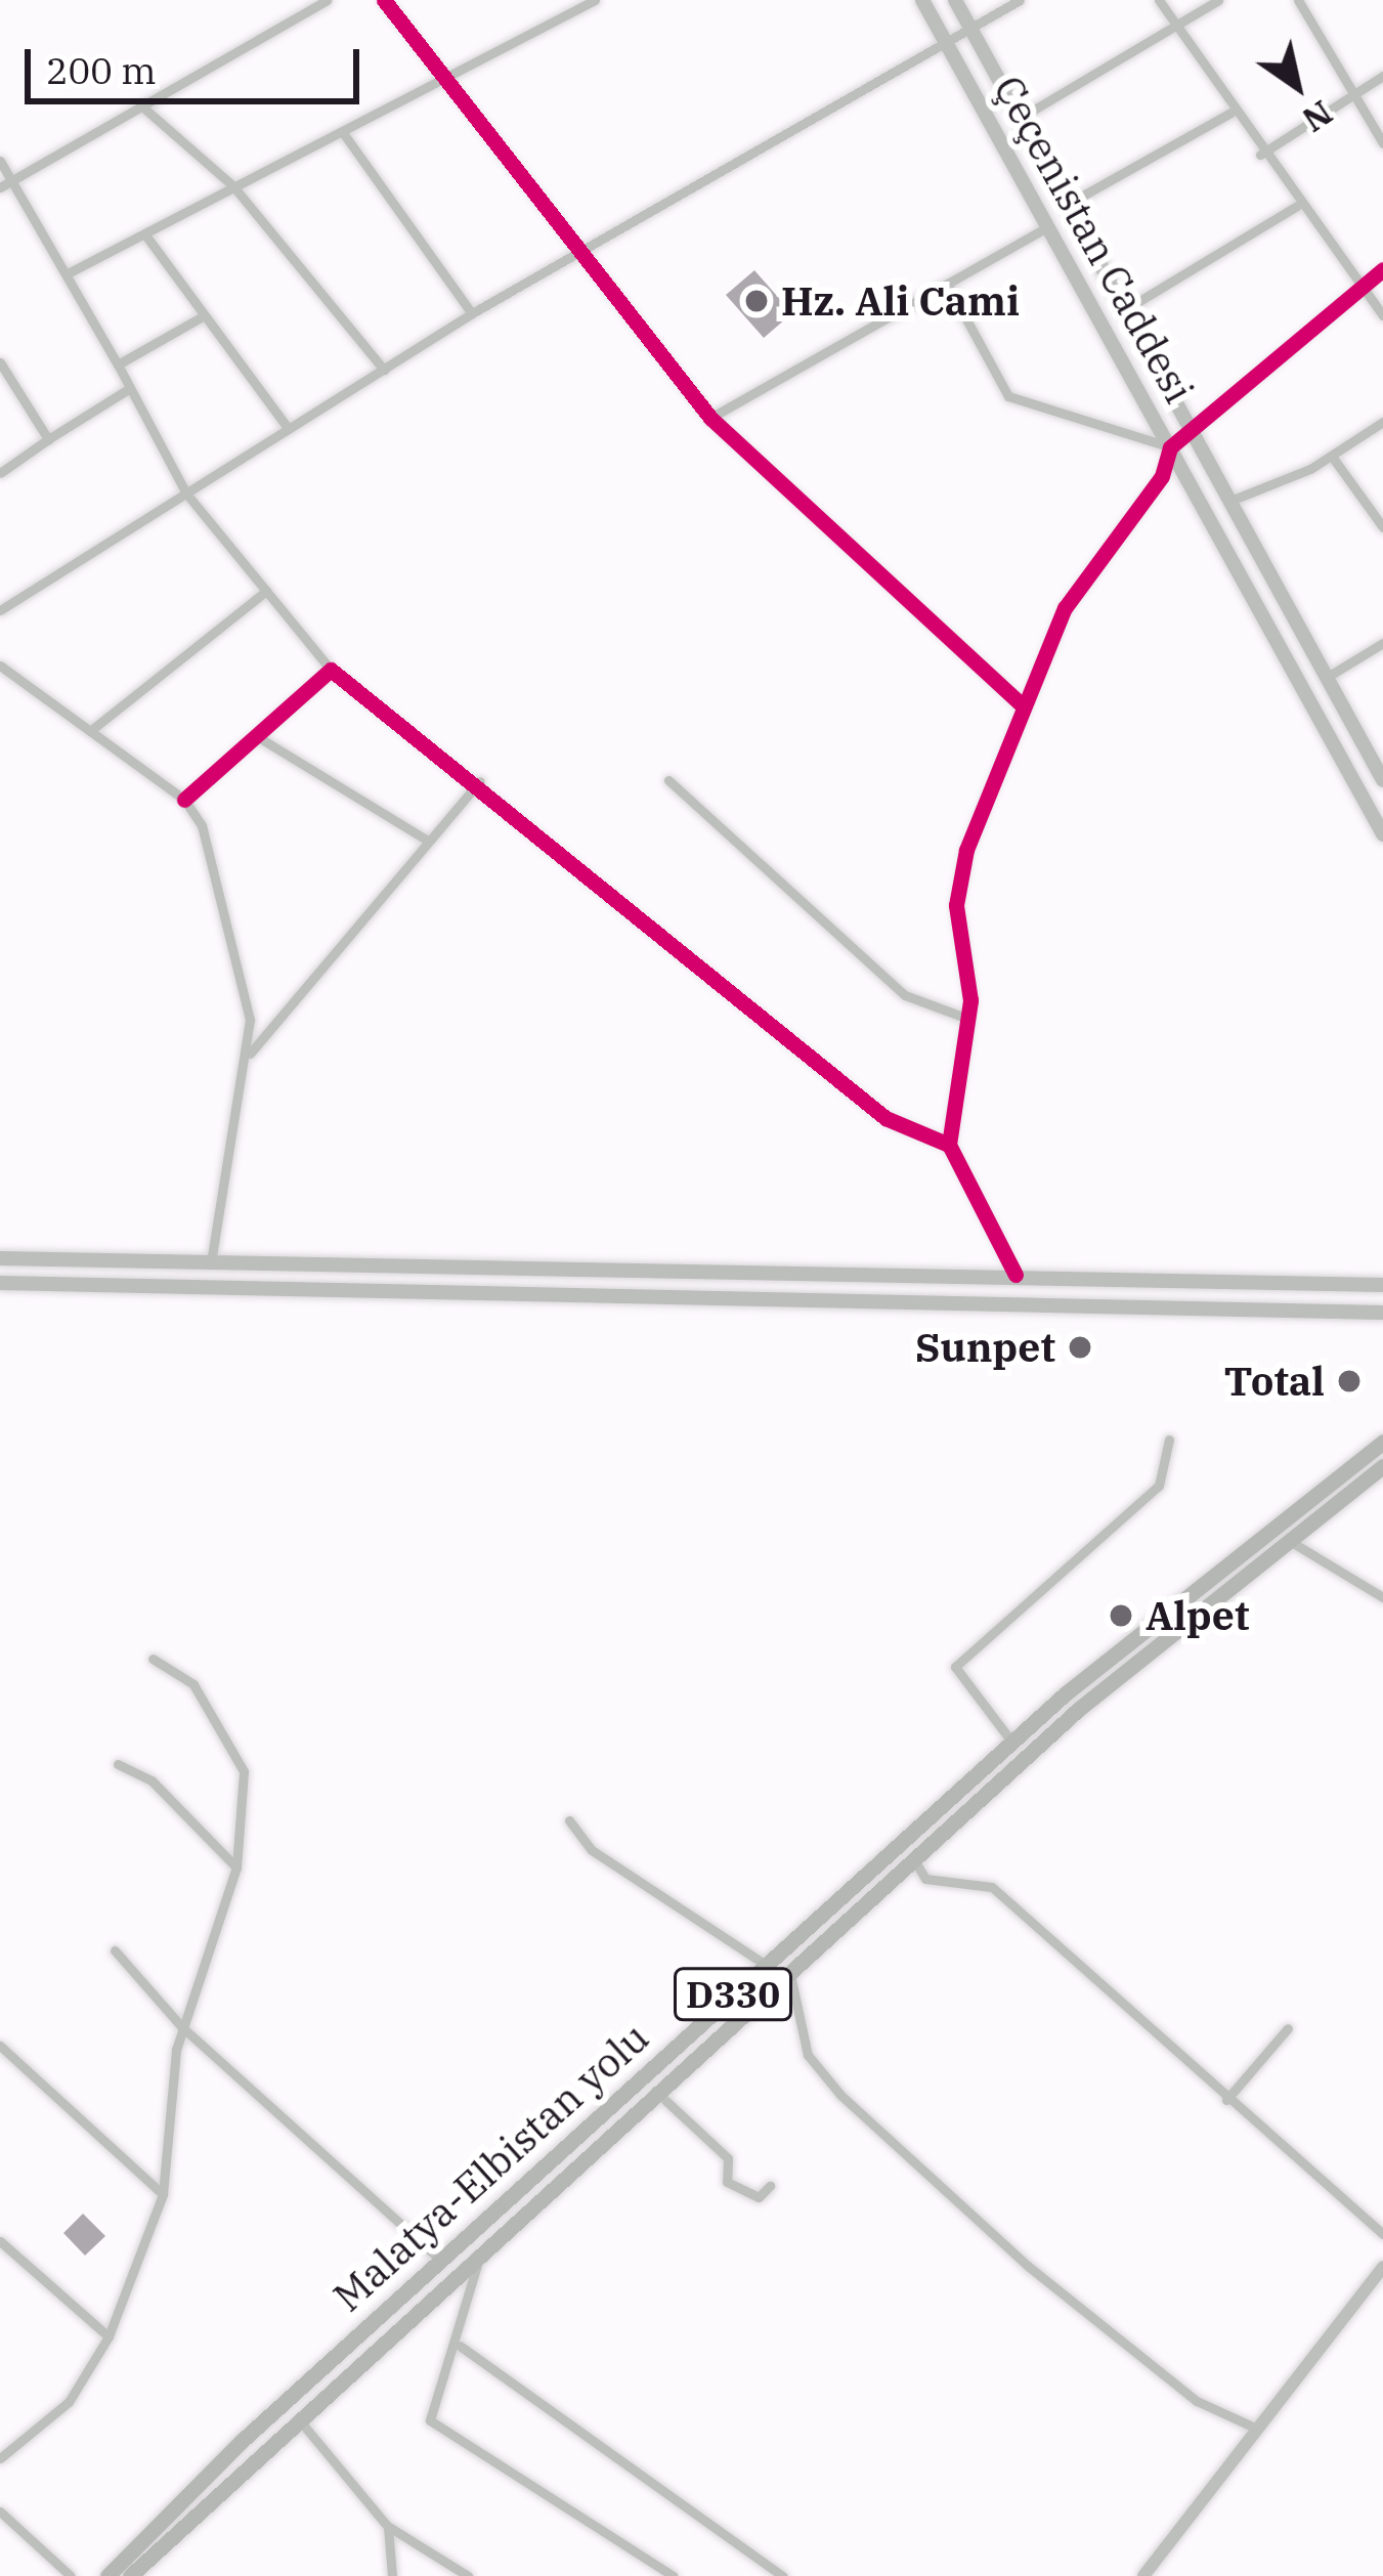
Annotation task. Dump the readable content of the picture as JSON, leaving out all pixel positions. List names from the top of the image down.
{
  "streets": {
    "main road": ["Çeçenistan Caddesi", "D330", "Malatya-Elbistan yolu"]
  },
  "places": [
    "Hz. Ali Cami",
    "Sunpet",
    "Total",
    "Alpet"
  ],
  "scale_bar": "200 m",
  "north": "bottom right"
}
